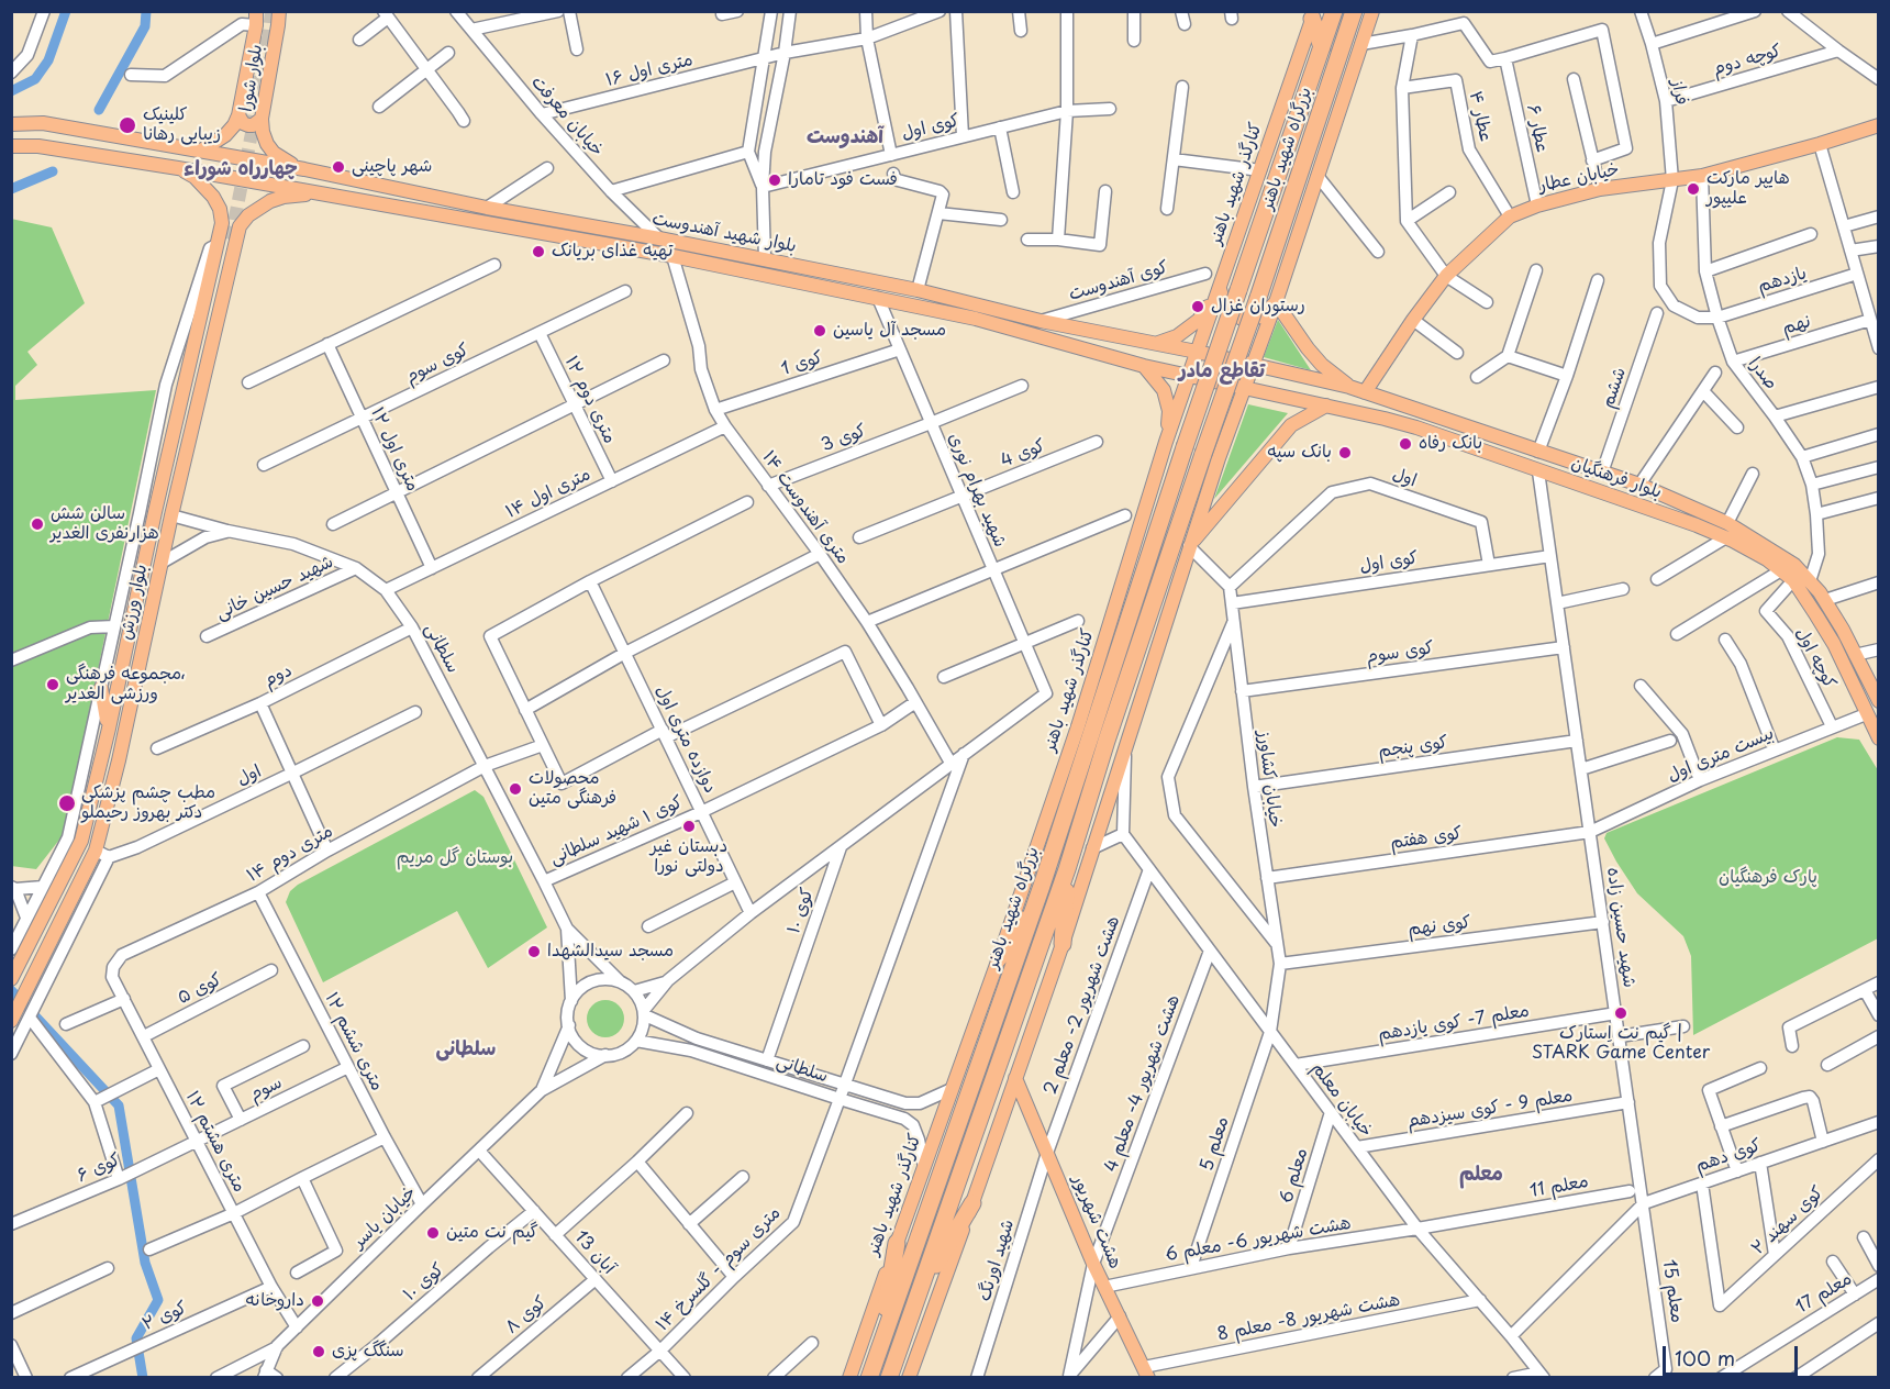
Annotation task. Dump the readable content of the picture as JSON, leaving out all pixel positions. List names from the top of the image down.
{
  "streets": {
    "highway": ["بزرگراه شهید باهنر"],
    "main road": [
      "بلوار شورا",
      "خیابان عطار",
      "کنارگذر شهید باهنر",
      "بلوار شهید آهندوست",
      "بلوار فرهنگیان",
      "بلوار ورزش",
      "هشت شهریور"
    ],
    "street": [
      "کوچه دوم",
      "۱۶ متری اول",
      "فراز",
      "خیابان معرفت",
      "عطار ۴",
      "کوی اول",
      "عطار ۶",
      "یازدهم",
      "کوی آهندوست",
      "نهم",
      "کوی سوم",
      "کوی 1",
      "صدرا",
      "ششم",
      "۱۲ متری دوم",
      "کوی 3",
      "۱۲ متری اول",
      "کوی 4",
      "اول",
      "شهید بهرام نوری",
      "۱۴ متری اول",
      "۱۴ متری آهندوست",
      "شهید حسین خانی",
      "سلطانی",
      "کوچه اول",
      "دوم",
      "دوازده متری اول",
      "کوی پنجم",
      "بیست متری اول",
      "خیابان کشاورز",
      "کوی ۱ شهید سلطانی",
      "کوی هفتم",
      "۱۴ متری دوم",
      "کوی ۱۰",
      "کوی نهم",
      "شهید حسین زاده",
      "کوی ۵",
      "هشت شهریور 2- معلم 2",
      "معلم 7- کوی یازدهم",
      "۱۲ متری ششم",
      "هشت شهریور 4- معلم 4",
      "سوم",
      "خیابان معلم",
      "معلم 9 - کوی سیزدهم",
      "۱۲ متری هشتم",
      "معلم 5",
      "کوی دهم",
      "کوی ۶",
      "معلم 6",
      "معلم 11",
      "خیابان یاسر",
      "کوی سهند ۲",
      "هشت شهریور 6- معلم 6",
      "13 آبان",
      "شهید اورنگ",
      "۱۴ متری سوم - گلسرخ",
      "معلم 15",
      "معلم 17",
      "کوی ۸",
      "کوی ۲",
      "هشت شهریور 8- معلم 8"
    ]
  },
  "crossings": [
    ["کوچه دوم", "فراز"],
    ["۱۶ متری اول", "خیابان معرفت"],
    ["بلوار شورا", "بلوار شهید آهندوست"],
    ["فراز", "خیابان عطار"],
    ["فراز", "یازدهم"],
    ["فراز", "صدرا"],
    ["خیابان معرفت", "بلوار شهید آهندوست"],
    ["عطار ۴", "خیابان عطار"],
    ["کوی اول", "اول"],
    ["کوی اول", "خیابان کشاورز"],
    ["کوی اول", "شهید حسین زاده"],
    ["عطار ۶", "خیابان عطار"],
    ["خیابان عطار", "صدرا"],
    ["خیابان عطار", "بلوار فرهنگیان"],
    ["کنارگذر شهید باهنر", "بلوار شهید آهندوست"],
    ["کنارگذر شهید باهنر", "سلطانی"],
    ["بلوار شهید آهندوست", "کوی آهندوست"],
    ["بلوار شهید آهندوست", "بلوار فرهنگیان"],
    ["بلوار شهید آهندوست", "شهید بهرام نوری"],
    ["بلوار شهید آهندوست", "۱۴ متری آهندوست"],
    ["یازدهم", "صدرا"],
    ["نهم", "صدرا"],
    ["کوی سوم", "۱۲ متری دوم"],
    ["کوی سوم", "۱۲ متری اول"],
    ["کوی سوم", "خیابان کشاورز"],
    ["کوی سوم", "شهید حسین زاده"],
    ["کوی 1", "شهید بهرام نوری"],
    ["کوی 1", "۱۴ متری آهندوست"],
    ["صدرا", "بلوار فرهنگیان"],
    ["ششم", "بلوار فرهنگیان"],
    ["۱۲ متری دوم", "۱۴ متری اول"],
    ["کوی 3", "شهید بهرام نوری"],
    ["کوی 3", "۱۴ متری آهندوست"],
    ["۱۲ متری اول", "۱۴ متری اول"],
    ["کوی 4", "شهید بهرام نوری"],
    ["اول", "خیابان کشاورز"],
    ["بلوار فرهنگیان", "کوچه اول"],
    ["بلوار فرهنگیان", "بیست متری اول"],
    ["بلوار فرهنگیان", "شهید حسین زاده"],
    ["۱۴ متری اول", "۱۴ متری آهندوست"],
    ["۱۴ متری اول", "سلطانی"],
    ["۱۴ متری آهندوست", "کوی ۱ شهید سلطانی"],
    ["شهید حسین خانی", "سلطانی"],
    ["بلوار ورزش", "سلطانی"],
    ["سلطانی", "دوم"],
    ["سلطانی", "کوی ۱ شهید سلطانی"],
    ["سلطانی", "۱۴ متری دوم"],
    ["سلطانی", "کوی ۱۰"],
    ["سلطانی", "خیابان یاسر"],
    ["سلطانی", "۱۴ متری سوم - گلسرخ"],
    ["کوچه اول", "بیست متری اول"],
    ["دوازده متری اول", "کوی ۱ شهید سلطانی"],
    ["کوی پنجم", "خیابان کشاورز"],
    ["کوی پنجم", "شهید حسین زاده"],
    ["بیست متری اول", "کوی هفتم"],
    ["بیست متری اول", "شهید حسین زاده"],
    ["خیابان کشاورز", "کوی هفتم"],
    ["خیابان کشاورز", "کوی نهم"],
    ["خیابان کشاورز", "خیابان معلم"],
    ["خیابان کشاورز", "معلم 5"],
    ["کوی هفتم", "شهید حسین زاده"],
    ["۱۴ متری دوم", "۱۲ متری ششم"],
    ["۱۴ متری دوم", "۱۲ متری هشتم"],
    ["کوی ۱۰", "13 آبان"],
    ["کوی نهم", "شهید حسین زاده"],
    ["شهید حسین زاده", "معلم 7- کوی یازدهم"],
    ["شهید حسین زاده", "معلم 9 - کوی سیزدهم"],
    ["شهید حسین زاده", "کوی دهم"],
    ["شهید حسین زاده", "معلم 15"],
    ["کوی ۵", "۱۲ متری هشتم"],
    ["هشت شهریور 2- معلم 2", "خیابان معلم"],
    ["هشت شهریور 2- معلم 2", "هشت شهریور"],
    ["هشت شهریور 2- معلم 2", "شهید اورنگ"],
    ["معلم 7- کوی یازدهم", "خیابان معلم"],
    ["۱۲ متری ششم", "سوم"],
    ["۱۲ متری ششم", "خیابان یاسر"],
    ["هشت شهریور 4- معلم 4", "خیابان معلم"],
    ["هشت شهریور 4- معلم 4", "هشت شهریور"],
    ["سوم", "۱۲ متری هشتم"],
    ["سوم", "کوی ۶"],
    ["خیابان معلم", "معلم 9 - کوی سیزدهم"],
    ["خیابان معلم", "معلم 5"],
    ["خیابان معلم", "معلم 6"],
    ["خیابان معلم", "معلم 11"],
    ["خیابان معلم", "هشت شهریور 6- معلم 6"],
    ["خیابان معلم", "هشت شهریور 8- معلم 8"],
    ["۱۲ متری هشتم", "کوی ۶"],
    ["۱۲ متری هشتم", "خیابان یاسر"],
    ["۱۲ متری هشتم", "کوی ۲"],
    ["معلم 5", "هشت شهریور 6- معلم 6"],
    ["کوی دهم", "کوی سهند ۲"],
    ["کوی دهم", "معلم 15"],
    ["معلم 6", "هشت شهریور 6- معلم 6"],
    ["معلم 11", "هشت شهریور 6- معلم 6"],
    ["خیابان یاسر", "13 آبان"],
    ["هشت شهریور", "هشت شهریور 6- معلم 6"],
    ["هشت شهریور", "شهید اورنگ"],
    ["هشت شهریور", "هشت شهریور 8- معلم 8"],
    ["13 آبان", "۱۴ متری سوم - گلسرخ"],
    ["13 آبان", "کوی ۸"]
  ],
  "districts": [
    "آهندوست",
    "چهارراه شوراء",
    "تقاطع مادر",
    "سلطانی",
    "معلم"
  ],
  "parks": ["بوستان گل مریم", "پارک فرهنگیان"],
  "places": [
    "کلینیک زیبایی رهانا",
    "شهر پاچینی",
    "فست فود تامارا",
    "هایپر مارکت علیپور",
    "تهیه غذای بریانک",
    "رستوران غزال",
    "مسجد آل یاسین",
    "بانک رفاه",
    "بانک سپه",
    "سالن شش هزارنفری الغدیر",
    "مجموعه فرهنگی، ورزشی الغدیر",
    "محصولات فرهنگی متین",
    "مطب چشم پزشکی دکتر بهروز رحیملو",
    "دبستان غیر دولتی نورا",
    "مسجد سیدالشهدا",
    "گیم نت اِستارک | STARK Game Center",
    "گیم نت متین",
    "داروخانه",
    "سنگگ پزی"
  ],
  "scale_bar": "100 m"
}
